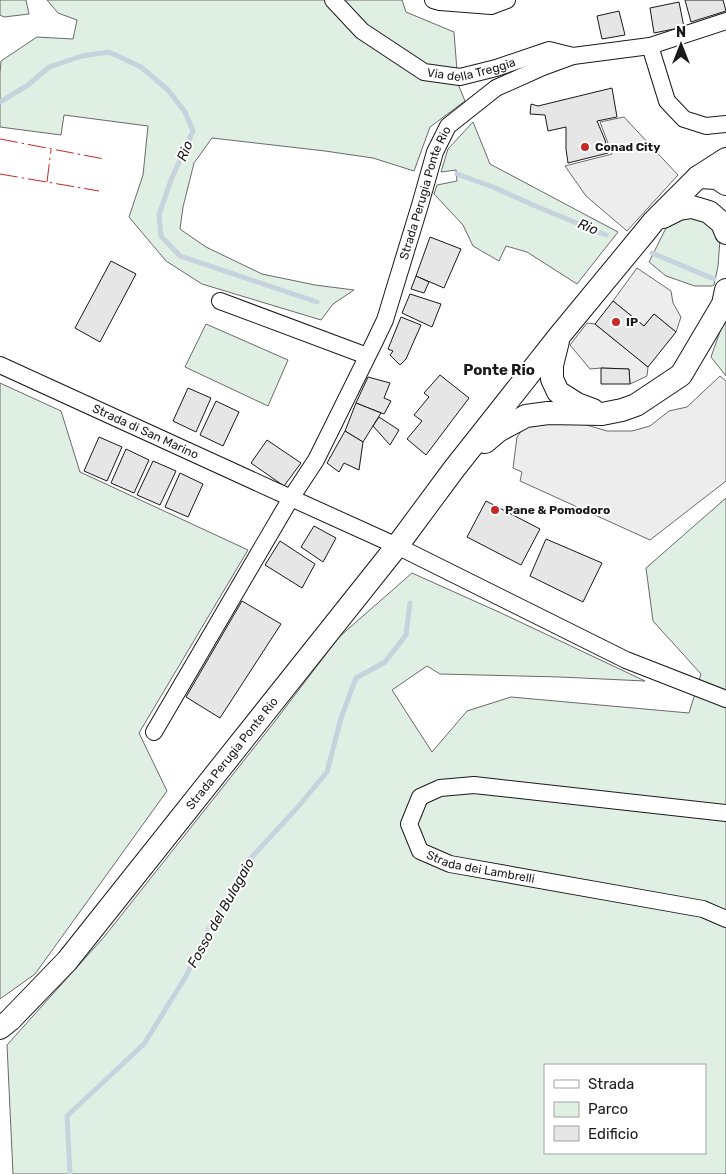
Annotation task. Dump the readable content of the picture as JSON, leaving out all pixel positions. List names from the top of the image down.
{
  "streets": {
    "main road": ["Strada Perugia Ponte Rio"],
    "street": ["Via della Treggia", "Strada di San Marino", "Strada dei Lambrelli"]
  },
  "crossings": [
    ["Via della Treggia", "Strada Perugia Ponte Rio"],
    ["Strada Perugia Ponte Rio", "Strada di San Marino"]
  ],
  "districts": ["Ponte Rio"],
  "water": ["Rio", "Fosso del Bulagaio"],
  "places": ["Conad City", "IP", "Pane & Pomodoro"],
  "legend": ["Strada", "Parco", "Edificio"],
  "north": "top"
}
